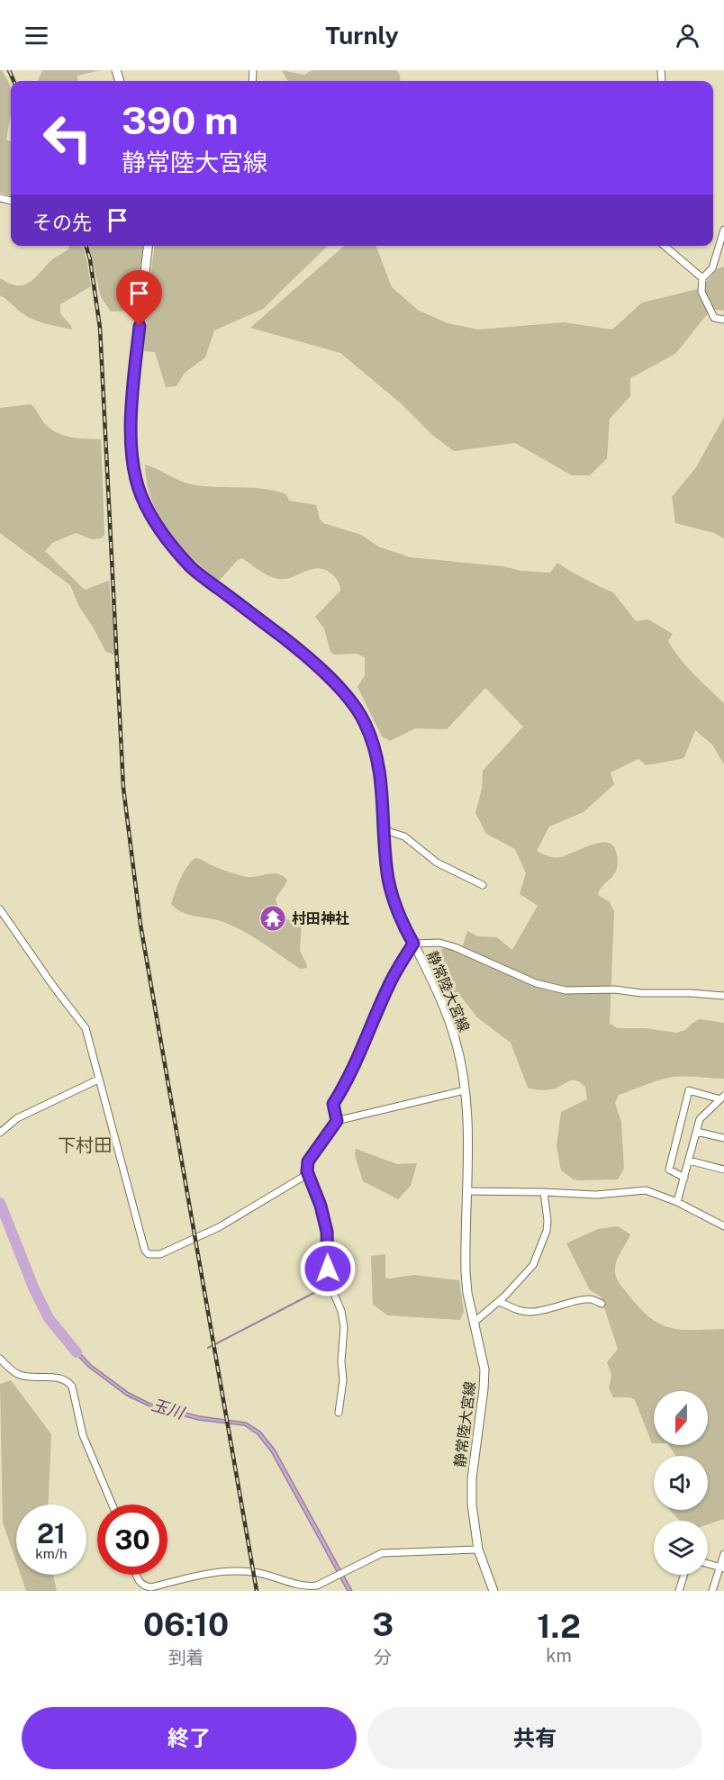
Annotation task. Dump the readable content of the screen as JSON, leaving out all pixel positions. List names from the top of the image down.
{
  "streets": {
    "main road": ["静常陸大宮線"]
  },
  "districts": ["下村田"],
  "water": ["玉川"],
  "places": {
    "temple": ["村田神社"]
  },
  "north": "bottom",
  "page": {
    "header": "Turnly",
    "turn": ["390 m", "静常陸大宮線"],
    "then": "その先",
    "speed": "21 km/h",
    "limit": "30",
    "eta": [
      "06:10",
      "到着",
      "3",
      "分",
      "1.2",
      "km"
    ],
    "buttons": ["終了", "共有"]
  }
}
